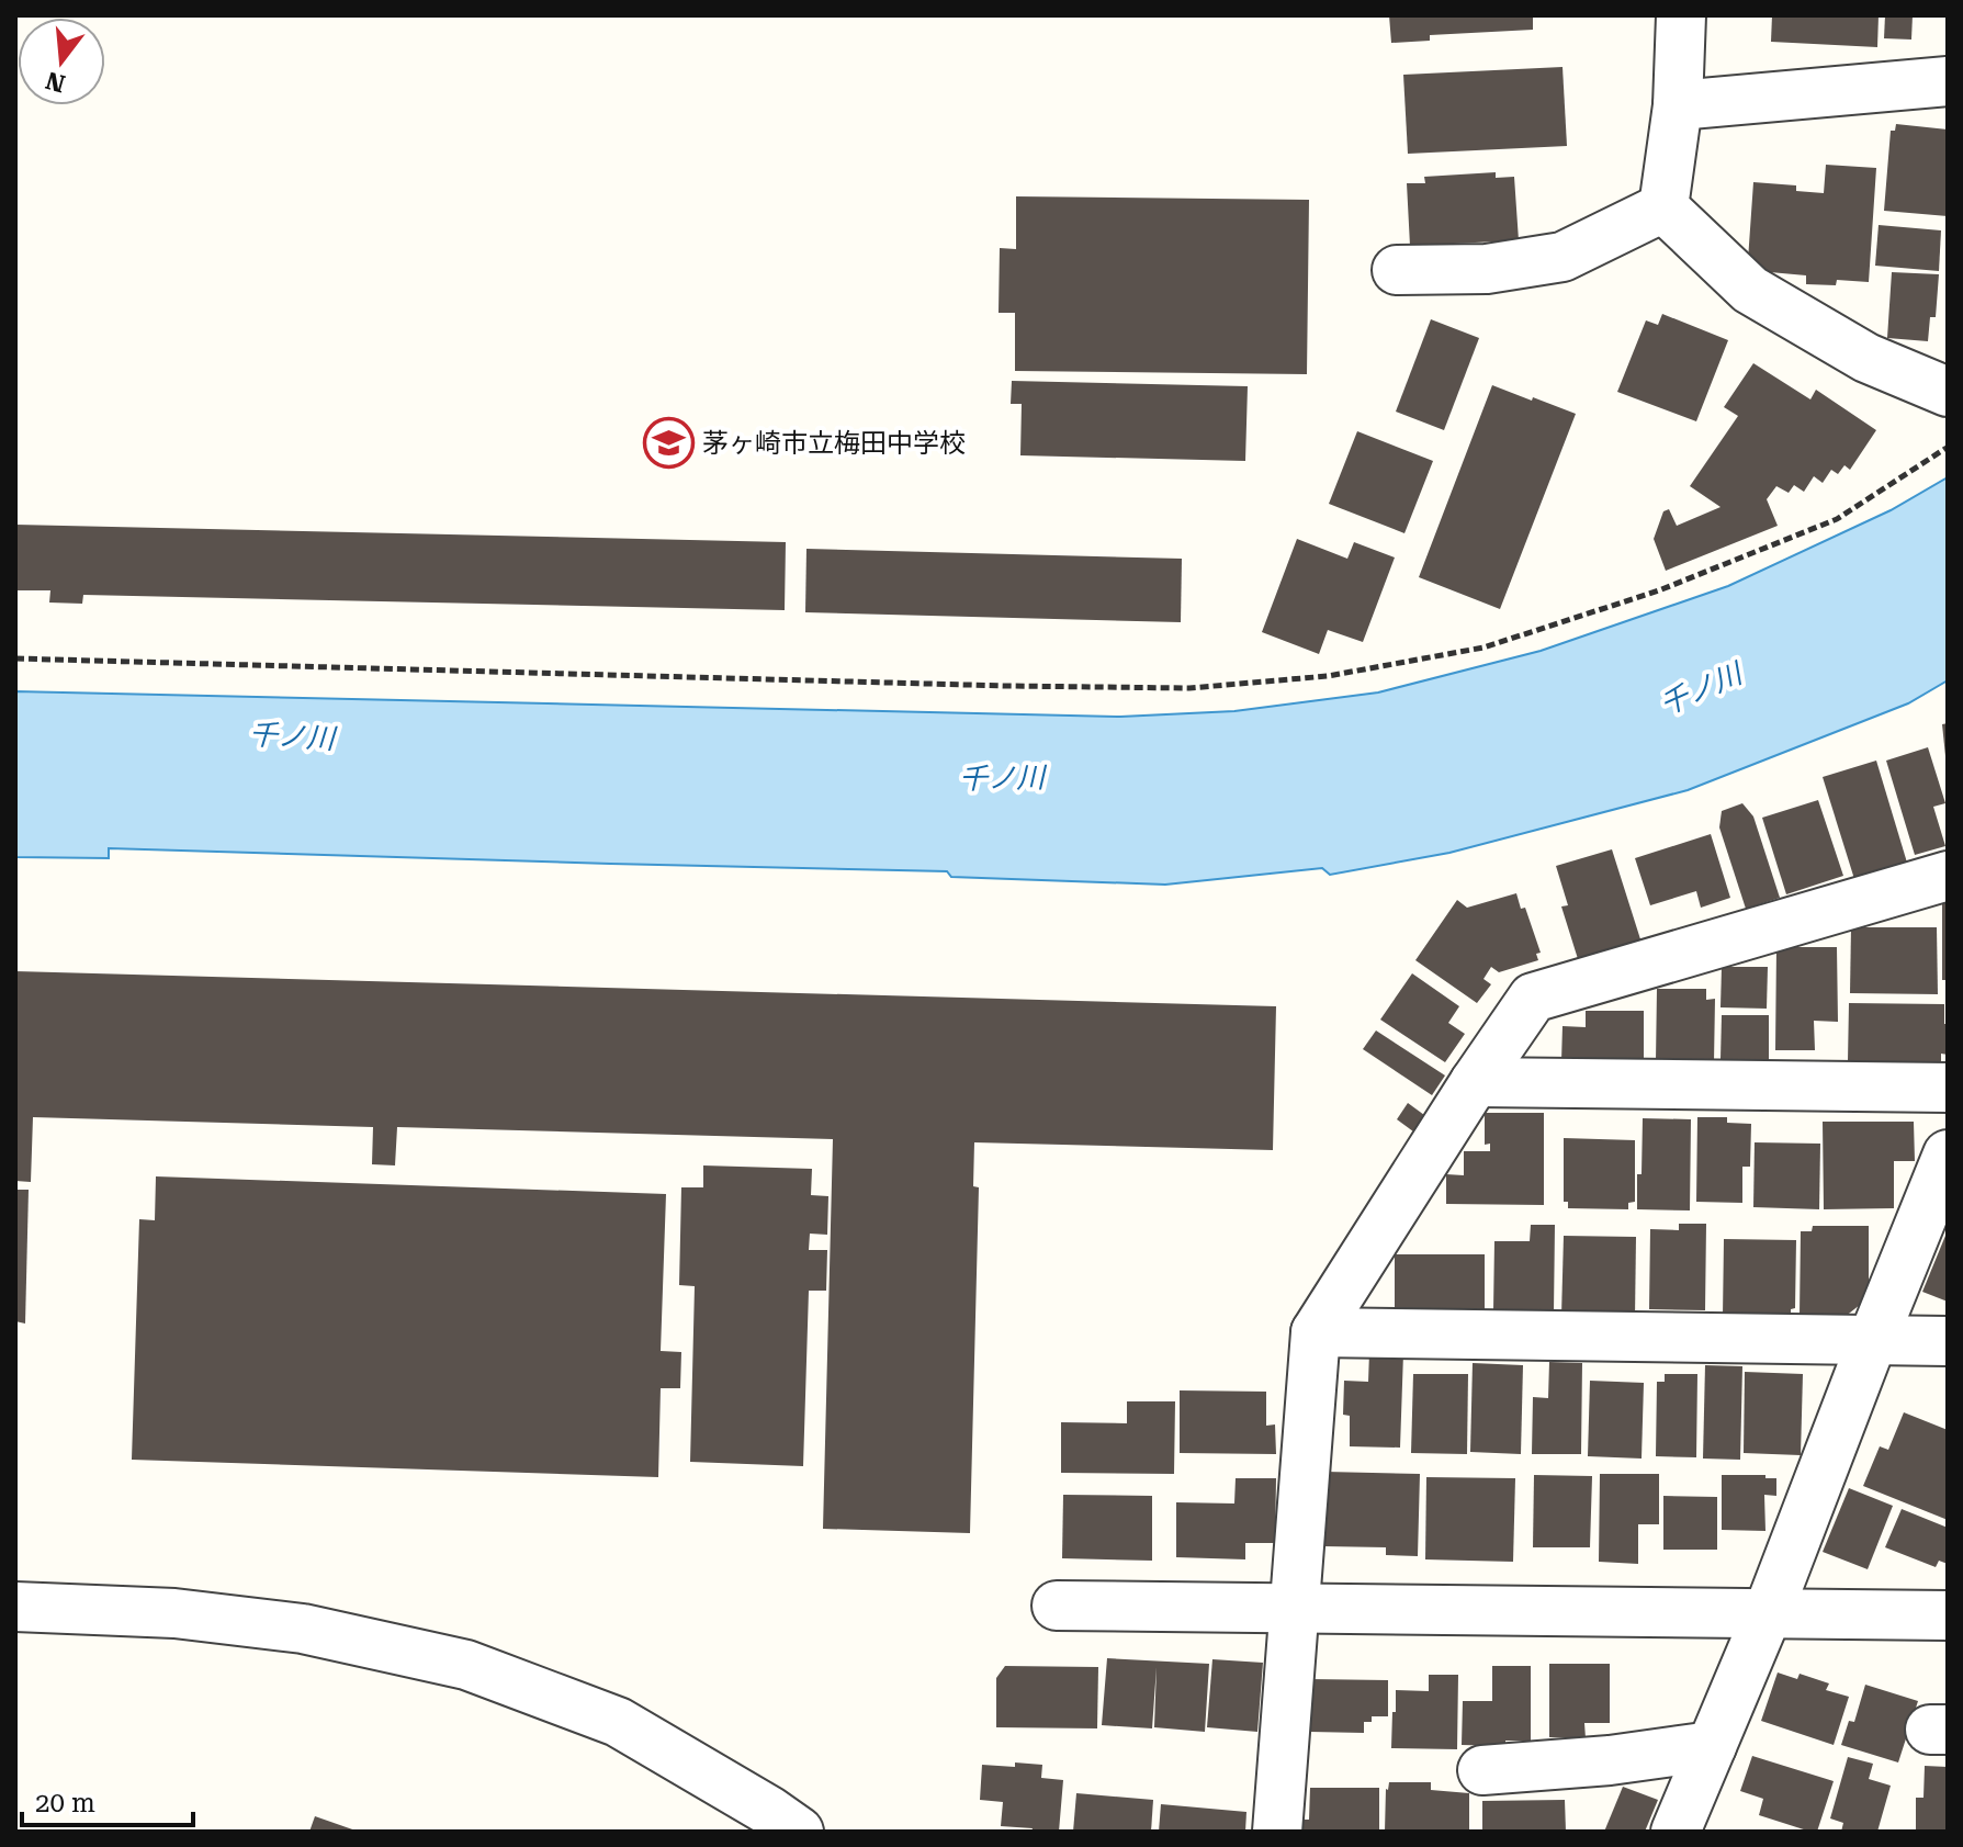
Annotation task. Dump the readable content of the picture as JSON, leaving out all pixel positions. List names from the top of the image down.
{
  "water": ["千ノ川"],
  "places": {
    "school or university": ["茅ヶ崎市立梅田中学校"]
  },
  "scale_bar": "20 m",
  "north": "bottom"
}
